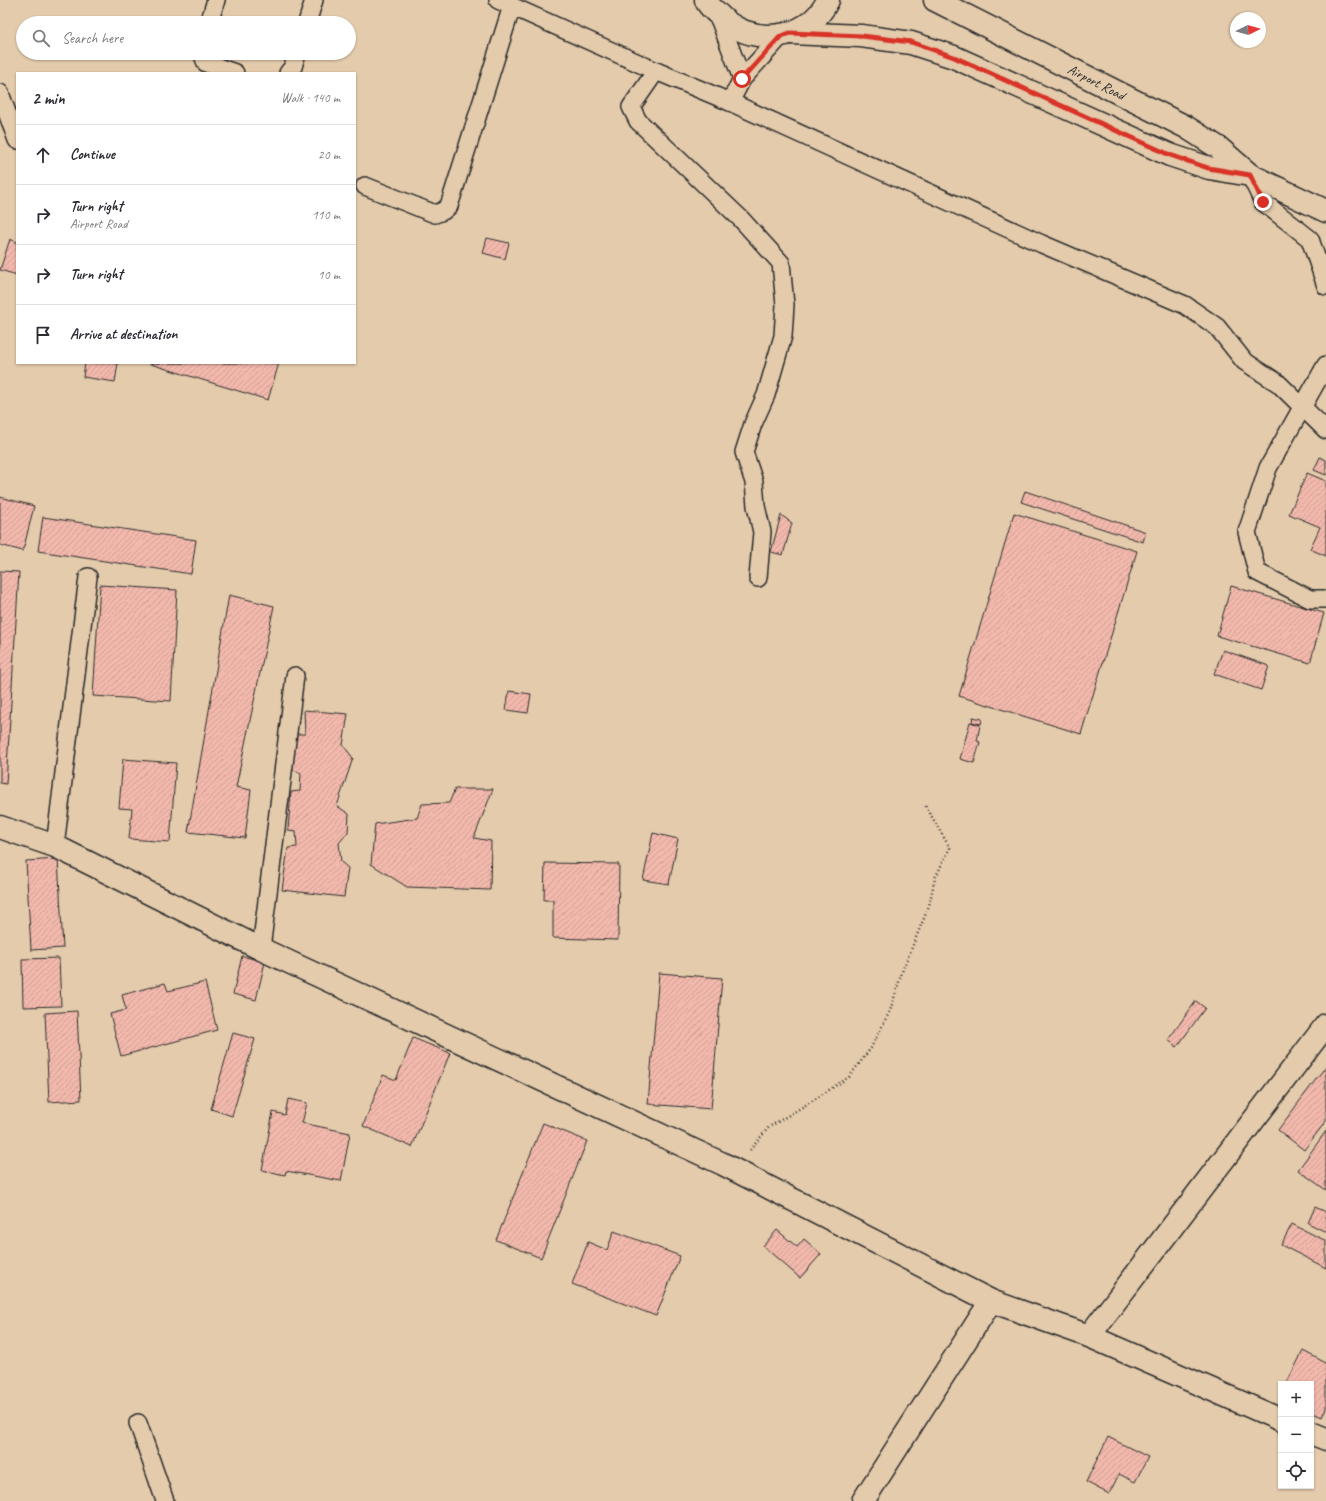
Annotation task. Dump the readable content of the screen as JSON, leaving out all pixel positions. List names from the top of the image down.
{
  "streets": {
    "street": ["Airport Road"]
  },
  "north": "right",
  "page": {
    "search": "Search here",
    "heading": ["2 min", "Walk · 140 m"],
    "list": [
      ["Continue", "20 m"],
      ["Turn right", "Airport Road", "110 m"],
      ["Turn right", "10 m"],
      "Arrive at destination"
    ],
    "map_buttons": ["+", "−"]
  }
}
